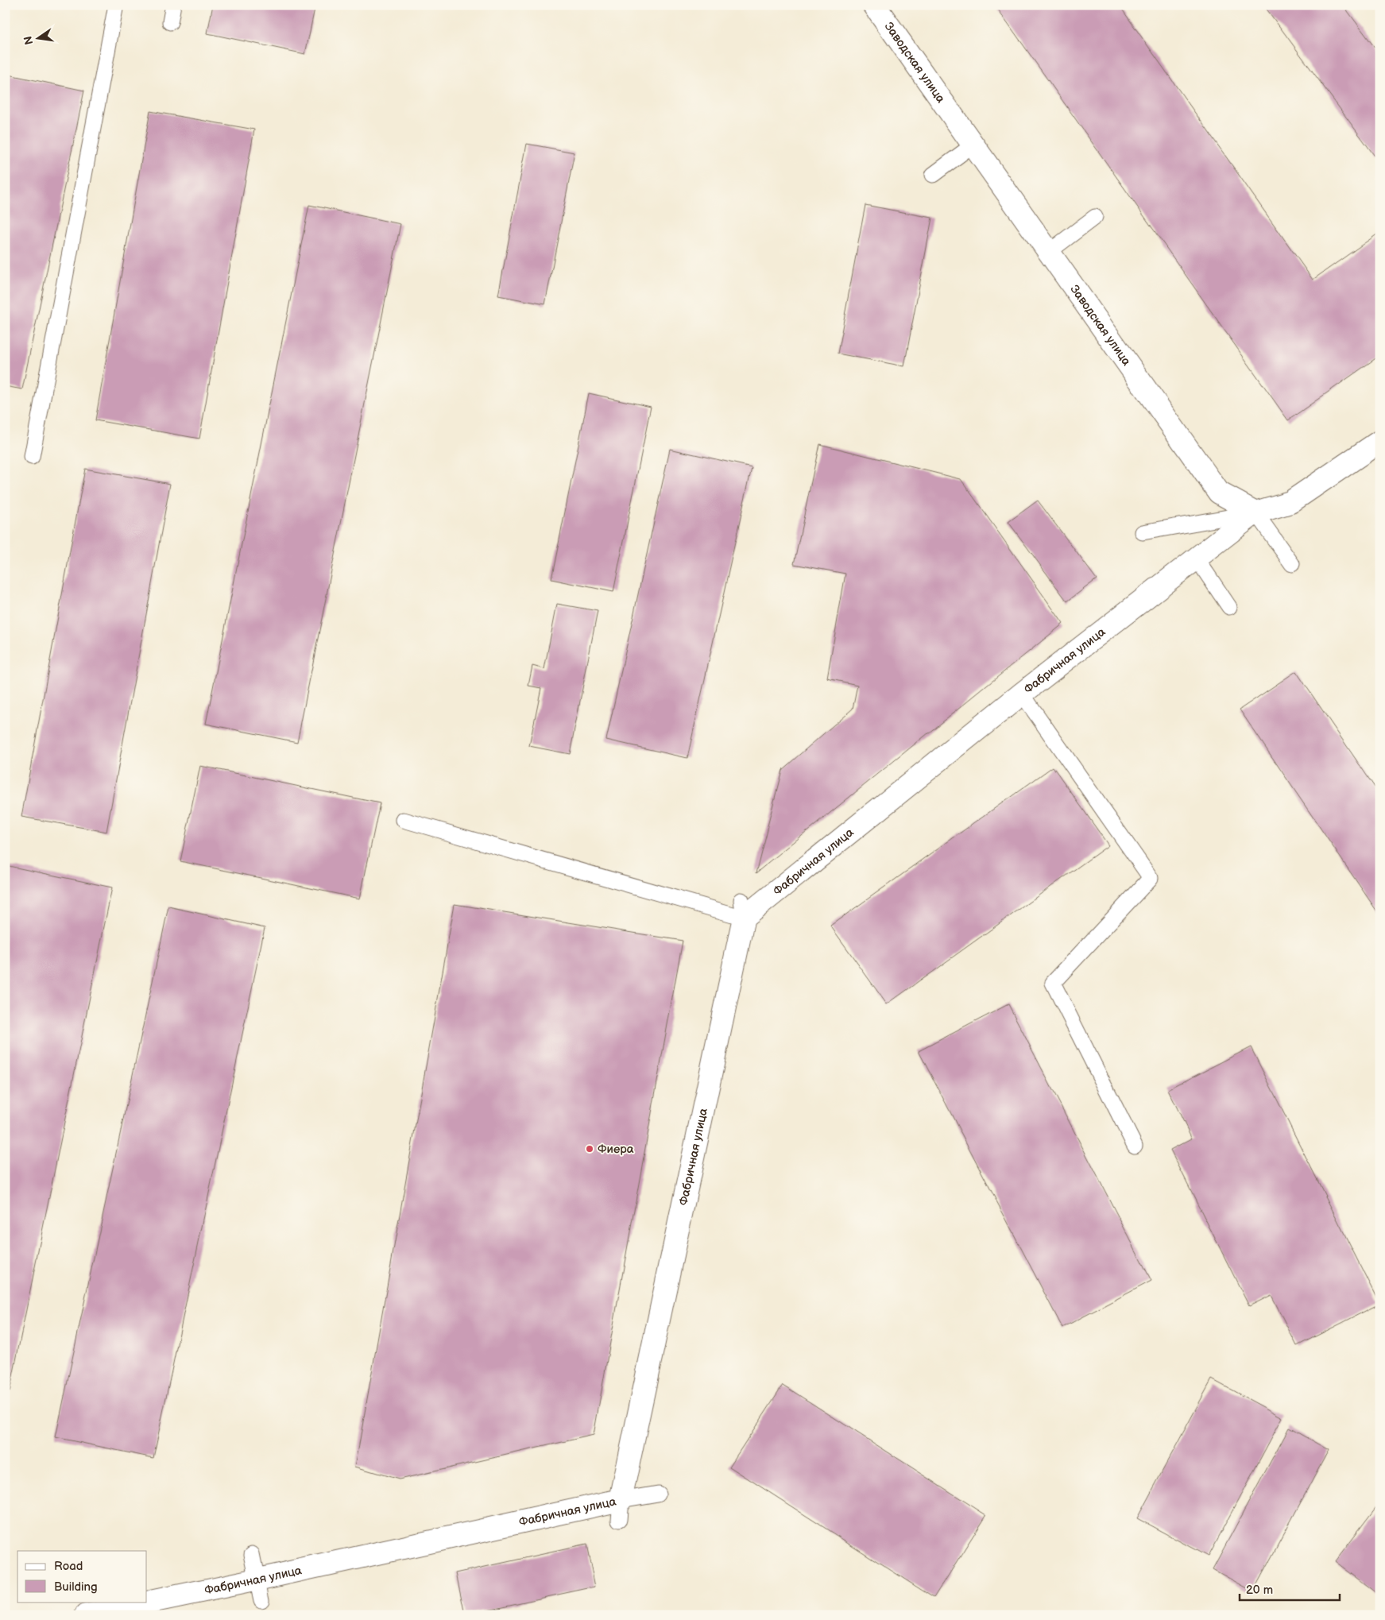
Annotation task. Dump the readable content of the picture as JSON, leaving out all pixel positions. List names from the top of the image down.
{
  "streets": {
    "street": ["Заводская улица", "Фабричная улица"]
  },
  "crossings": [
    ["Заводская улица", "Фабричная улица"]
  ],
  "places": ["Фиера"],
  "legend": ["Road", "Building"],
  "scale_bar": "20 m",
  "north": "left"
}
